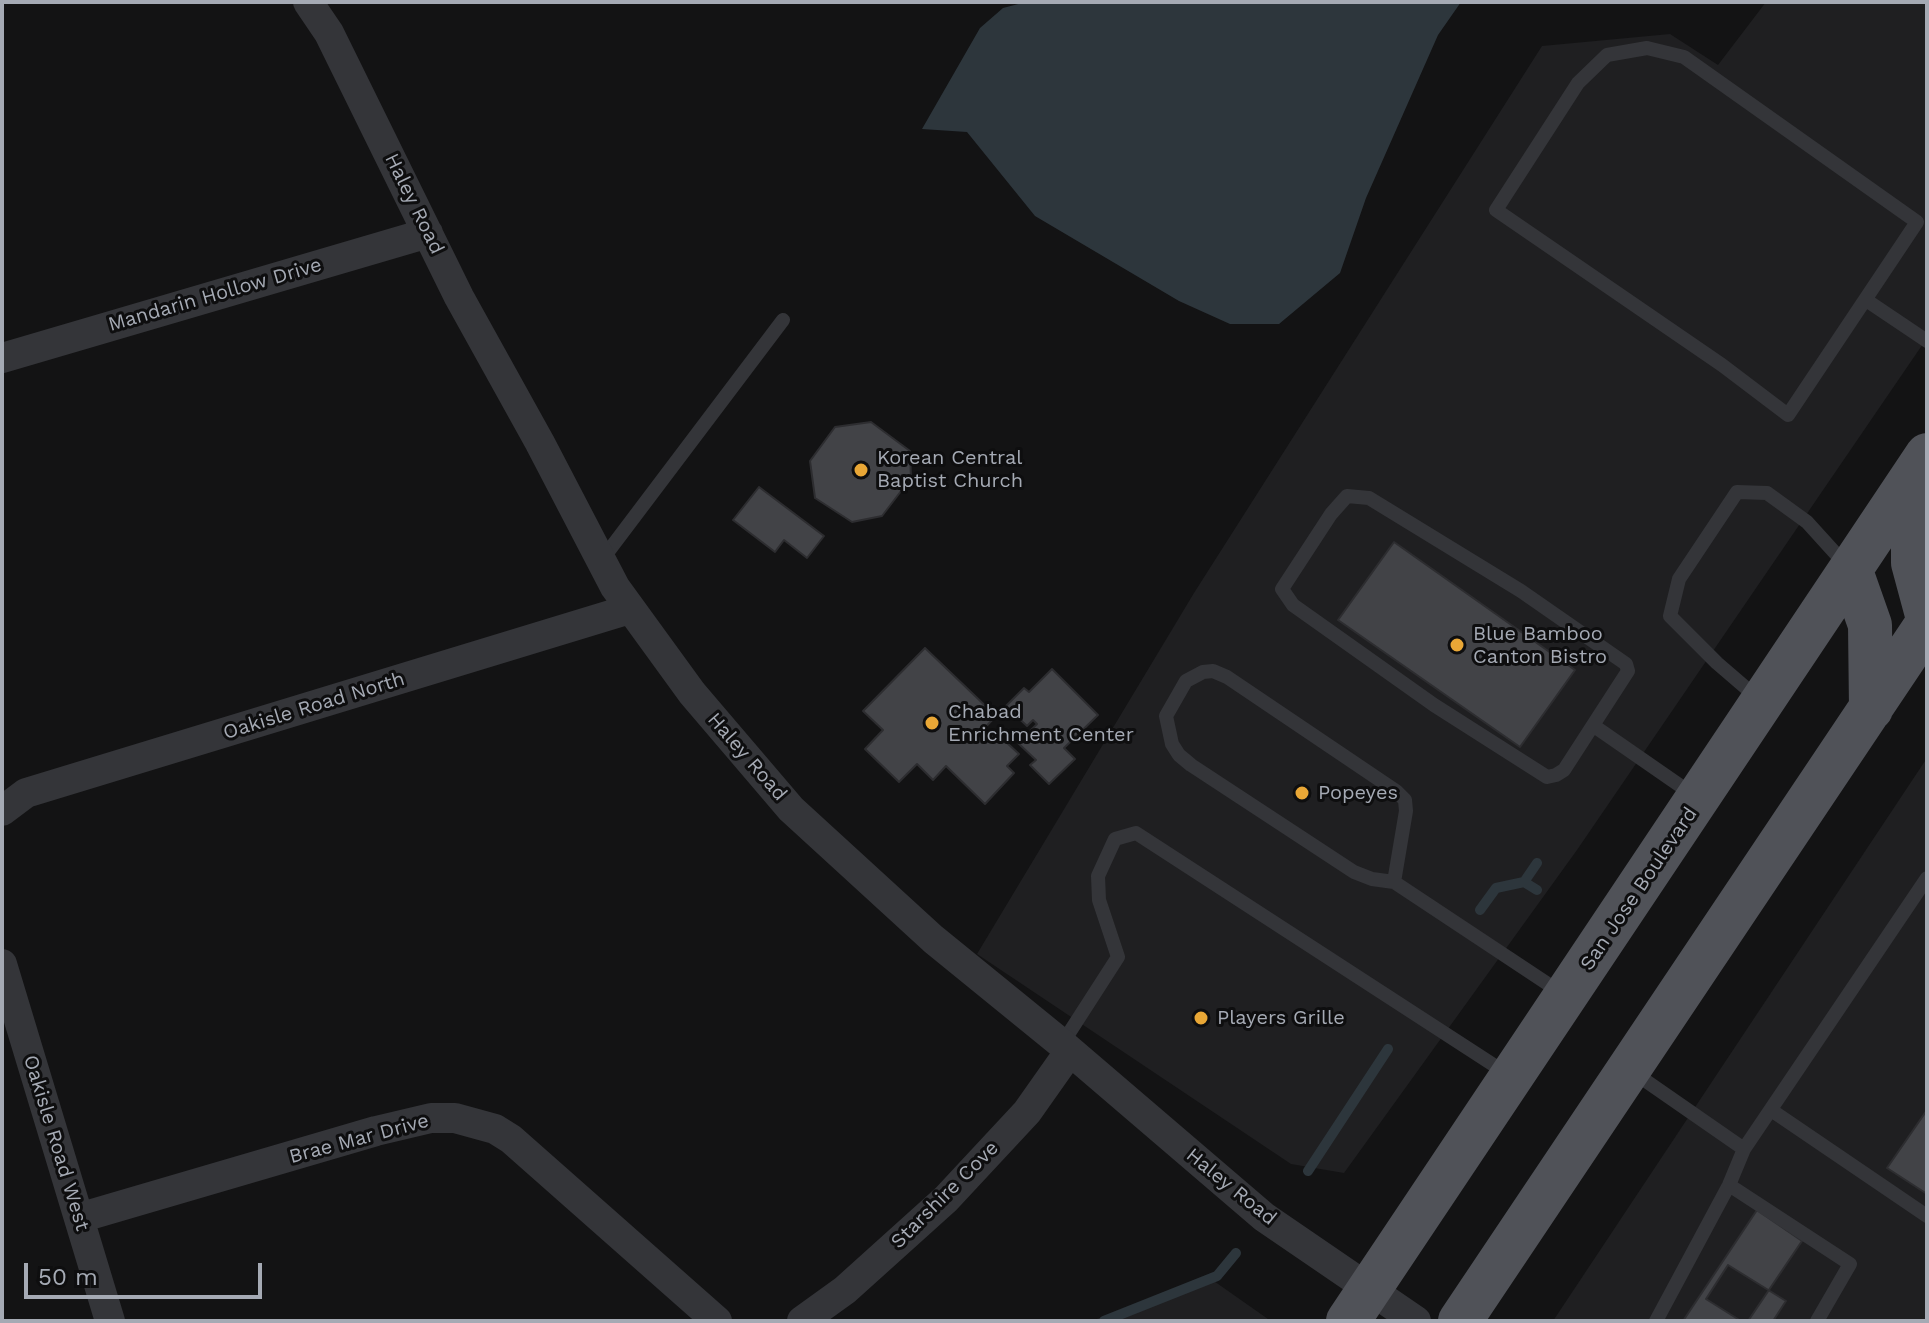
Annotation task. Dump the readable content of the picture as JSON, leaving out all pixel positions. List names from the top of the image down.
{
  "streets": {
    "main road": ["San Jose Boulevard"],
    "street": [
      "Haley Road",
      "Mandarin Hollow Drive",
      "Oakisle Road North",
      "Brae Mar Drive",
      "Oakisle Road West",
      "Starshire Cove"
    ]
  },
  "crossings": [
    ["Haley Road", "Mandarin Hollow Drive"],
    ["Haley Road", "Oakisle Road North"],
    ["Haley Road", "San Jose Boulevard"],
    ["Haley Road", "Starshire Cove"],
    ["Brae Mar Drive", "Oakisle Road West"]
  ],
  "places": [
    "Korean Central Baptist Church",
    "Blue Bamboo Canton Bistro",
    "Chabad Enrichment Center",
    "Popeyes",
    "Players Grille"
  ],
  "scale_bar": "50 m"
}
